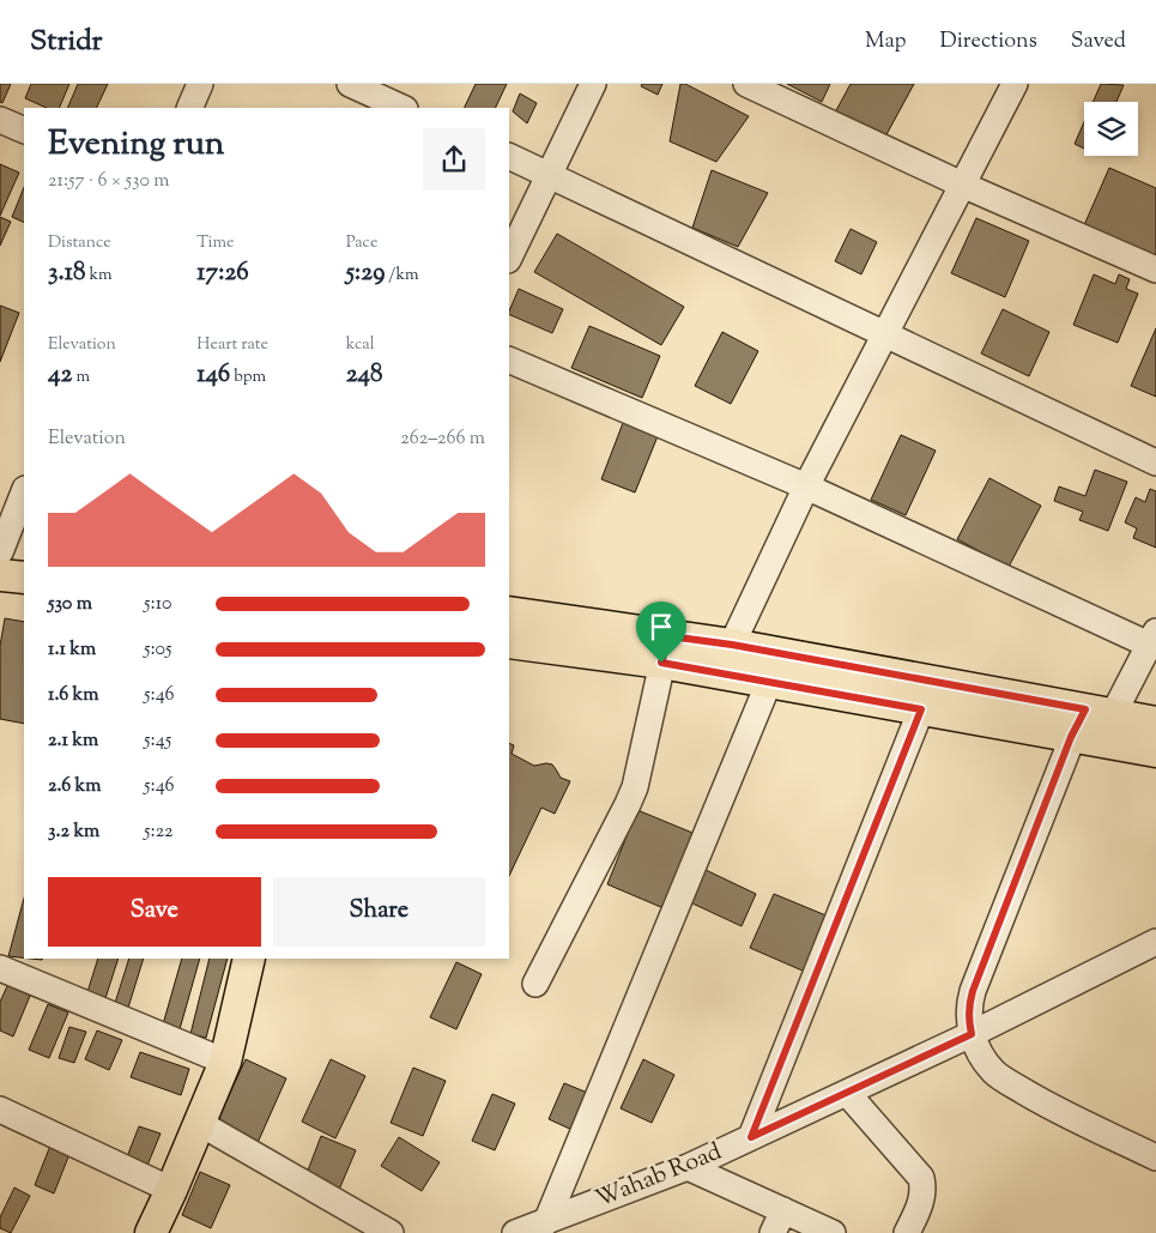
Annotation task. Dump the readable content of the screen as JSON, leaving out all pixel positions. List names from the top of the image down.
{
  "streets": {
    "street": ["Wahab Road"]
  },
  "page": {
    "header": "Stridr",
    "nav": ["Map", "Directions", "Saved"],
    "heading": ["Evening run", "21:57 · 6 × 530 m"],
    "stats": [
      ["Distance", "3.18 km"],
      ["Time", "17:26"],
      ["Pace", "5:29 /km"],
      ["Elevation", "42 m"],
      ["Heart rate", "146 bpm"],
      ["kcal", "248"]
    ],
    "chart": ["Elevation", "262–266 m"],
    "list": [
      {
        "name": "530 m",
        "note": "5:10"
      },
      {
        "name": "1.1 km",
        "note": "5:05"
      },
      {
        "name": "1.6 km",
        "note": "5:46"
      },
      {
        "name": "2.1 km",
        "note": "5:45"
      },
      {
        "name": "2.6 km",
        "note": "5:46"
      },
      {
        "name": "3.2 km",
        "note": "5:22"
      }
    ],
    "buttons": ["Save", "Share"]
  }
}
